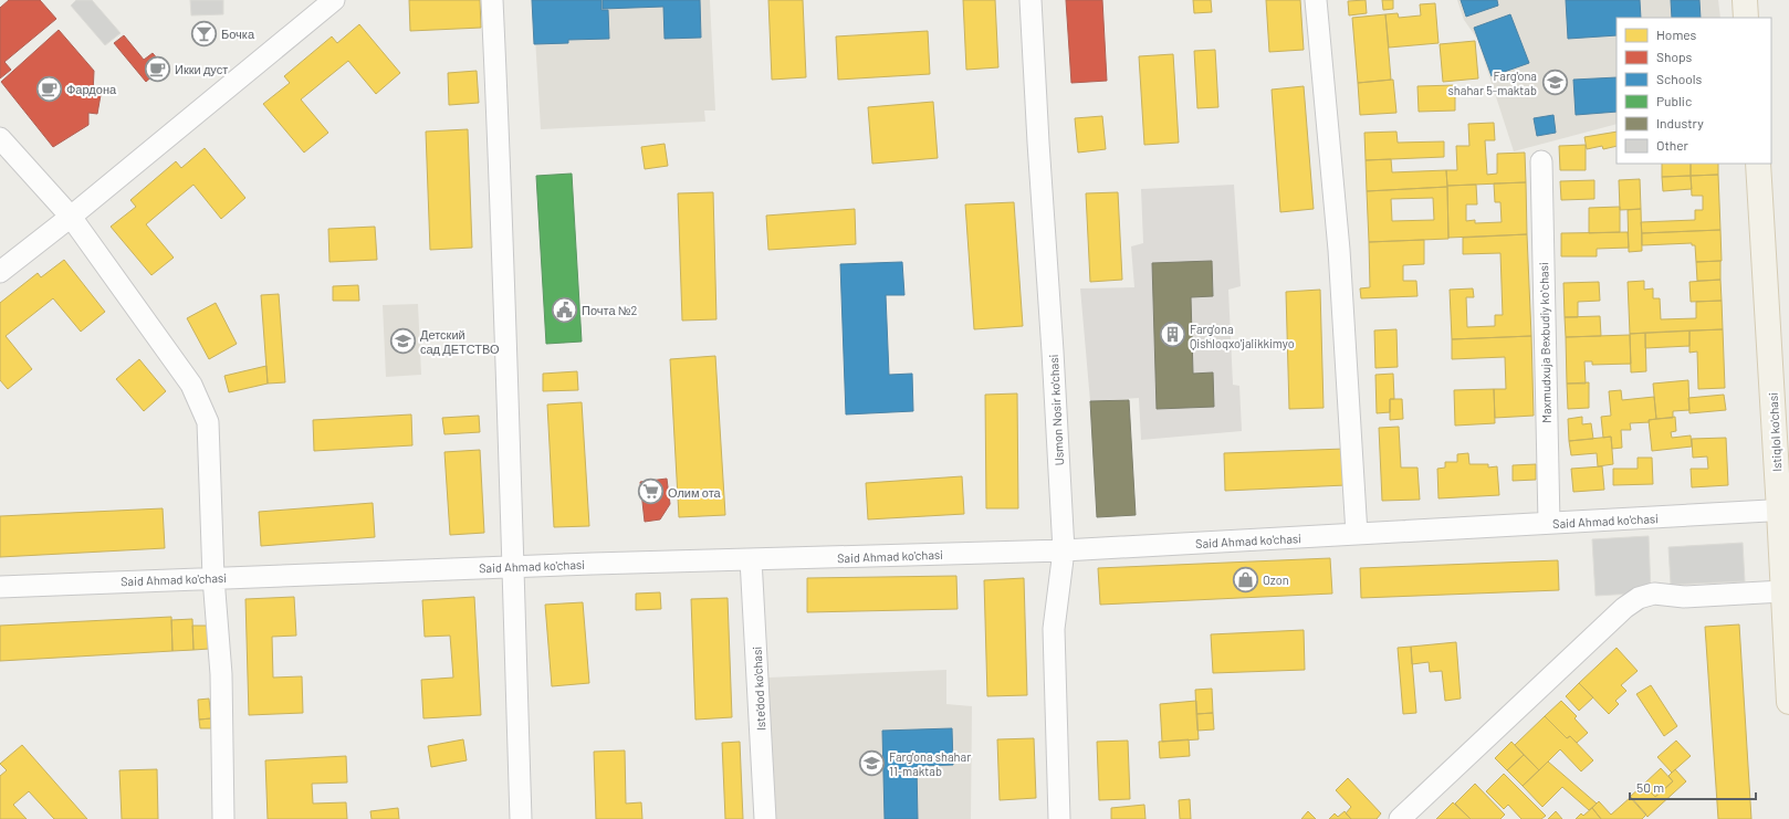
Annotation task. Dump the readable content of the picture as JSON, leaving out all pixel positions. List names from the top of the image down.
{
  "streets": {
    "main road": ["Istiqlol ko'chasi"],
    "street": [
      "Maxmudxuja Bexbudiy koʻchasi",
      "Usmon Nosir ko'chasi",
      "Said Ahmad ko'chasi",
      "Iste'dod ko'chasi"
    ]
  },
  "crossings": [
    ["Maxmudxuja Bexbudiy koʻchasi", "Said Ahmad ko'chasi"],
    ["Usmon Nosir ko'chasi", "Said Ahmad ko'chasi"],
    ["Istiqlol ko'chasi", "Said Ahmad ko'chasi"],
    ["Said Ahmad ko'chasi", "Iste'dod ko'chasi"]
  ],
  "places": {
    "bar": ["Бочка"],
    "cafe": ["Икки дуст", "Фардона"],
    "school or university": ["Farg'ona shahar 5-maktab", "Детский сад ДЕТСТВО", "Farg'ona shahar 11-maktab"],
    "public building": ["Почта №2"],
    "building": ["Farg'ona Qishloqxo'jalikkimyo"],
    "supermarket": ["Олим ота"],
    "shop": ["Ozon"]
  },
  "legend": [
    "Homes",
    "Shops",
    "Schools",
    "Public",
    "Industry",
    "Other"
  ],
  "scale_bar": "50 m"
}
